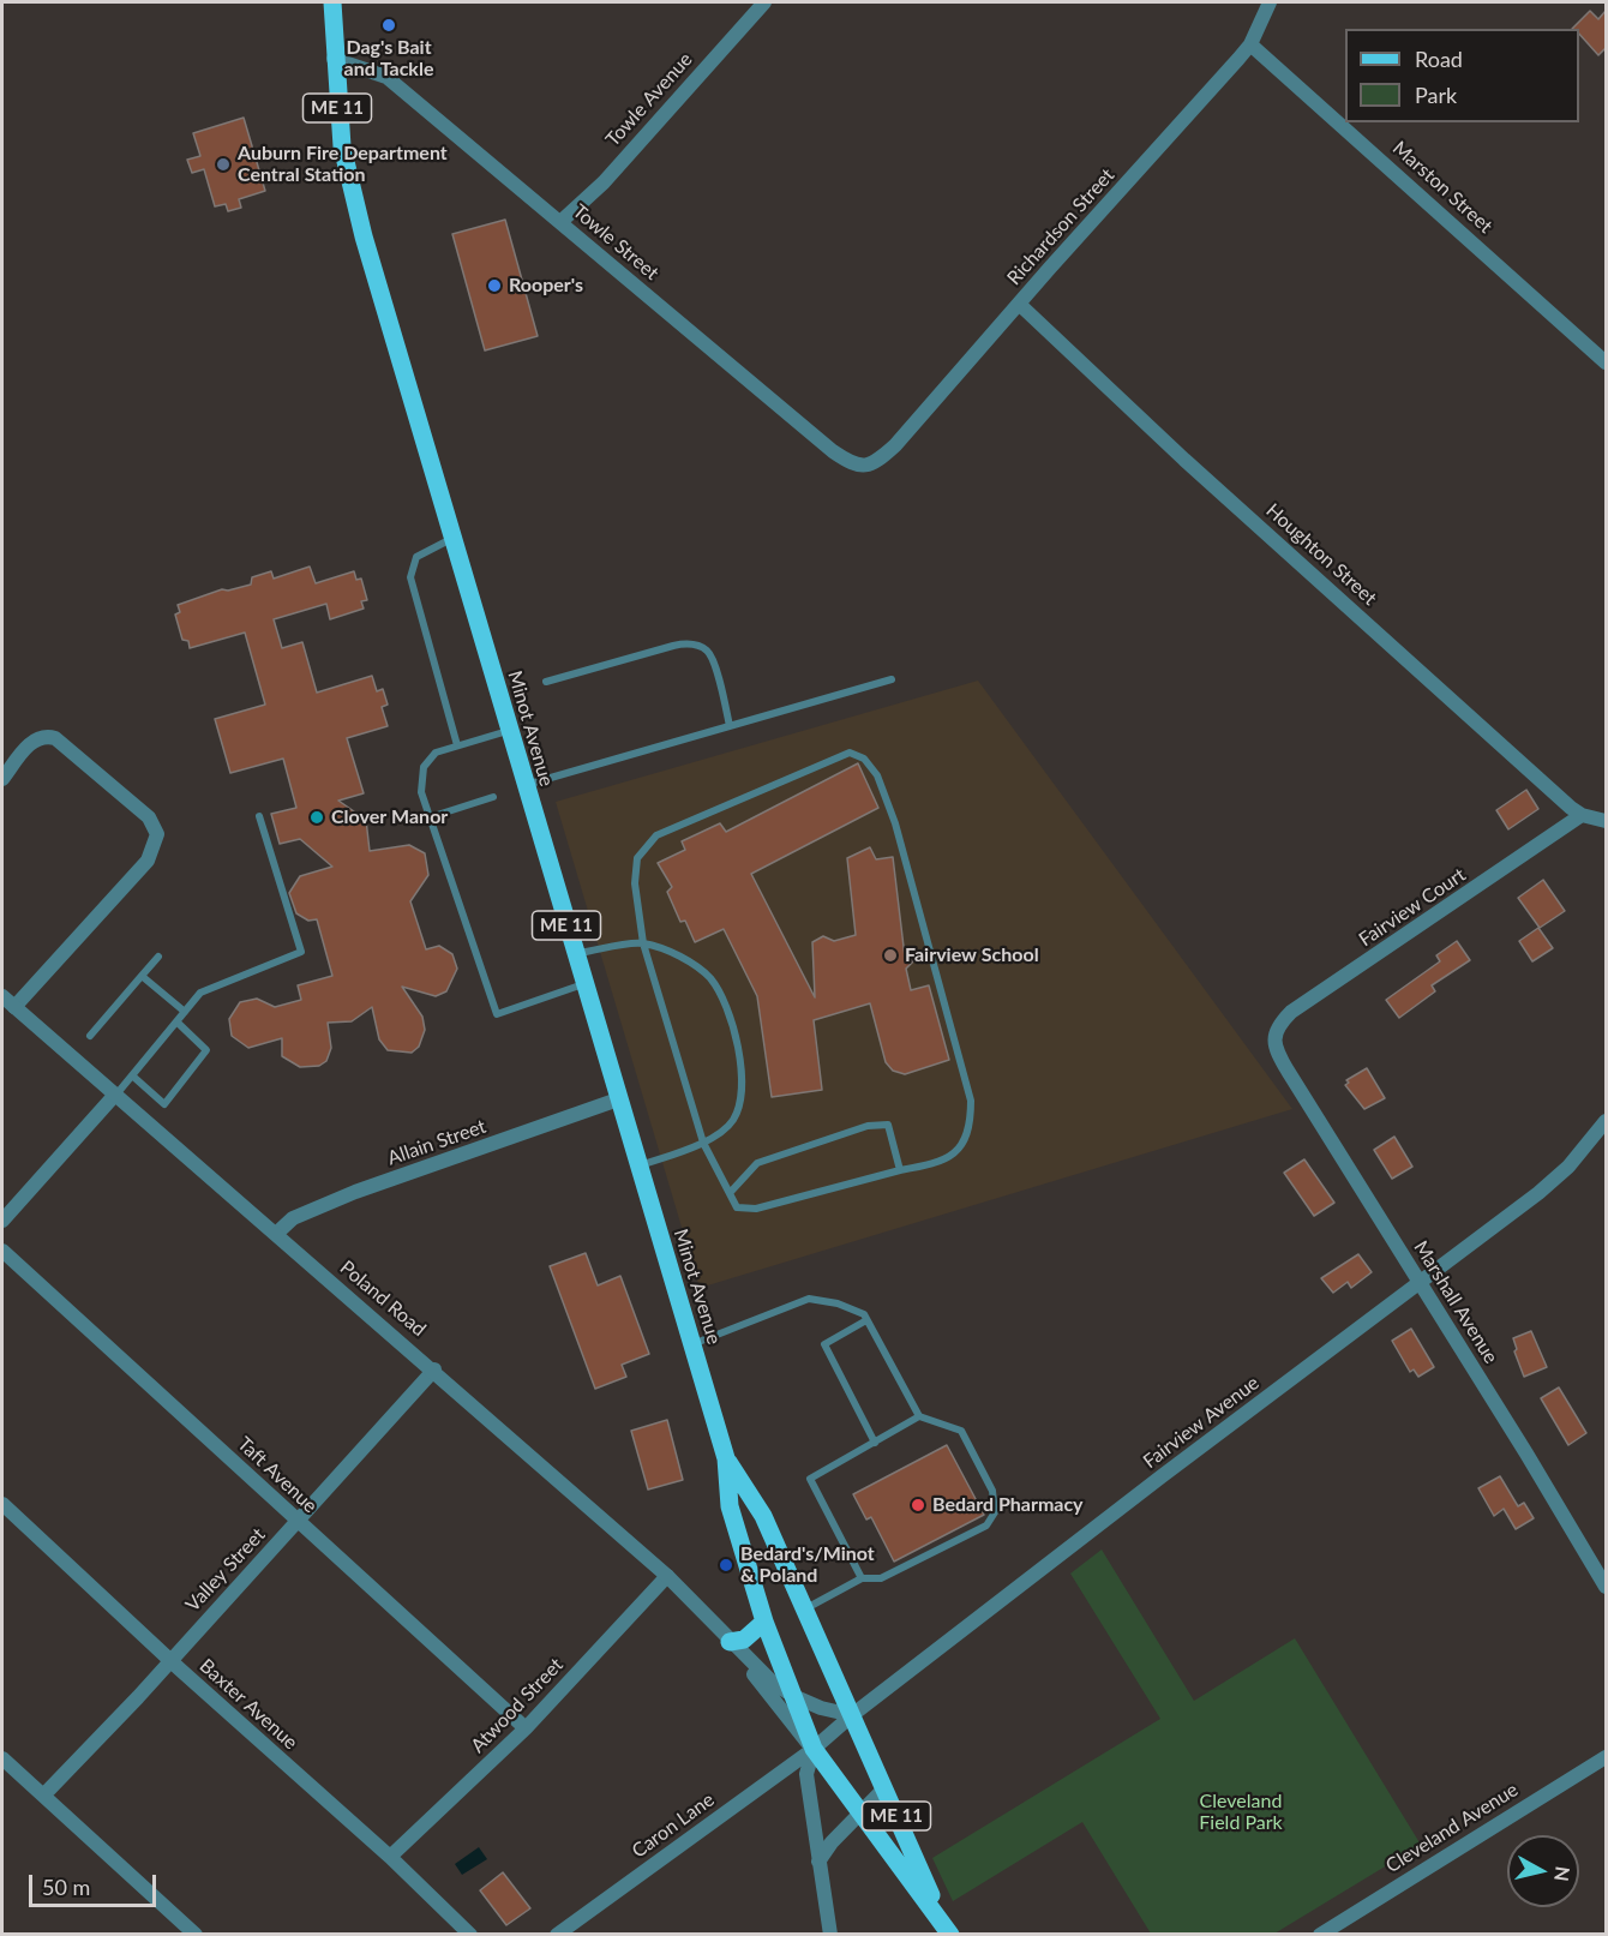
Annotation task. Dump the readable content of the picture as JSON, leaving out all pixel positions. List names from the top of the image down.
{
  "streets": {
    "main road": ["ME 11", "Minot Avenue"],
    "street": [
      "Towle Avenue",
      "Marston Street",
      "Richardson Street",
      "Towle Street",
      "Houghton Street",
      "Fairview Court",
      "Allain Street",
      "Poland Road",
      "Marshall Avenue",
      "Fairview Avenue",
      "Taft Avenue",
      "Valley Street",
      "Baxter Avenue",
      "Atwood Street",
      "Caron Lane",
      "Cleveland Avenue"
    ]
  },
  "crossings": [
    ["Towle Avenue", "Towle Street"],
    ["ME 11", "Minot Avenue"],
    ["ME 11", "Poland Road"],
    ["ME 11", "Fairview Avenue"],
    ["ME 11", "Caron Lane"],
    ["Marston Street", "Richardson Street"],
    ["Richardson Street", "Towle Street"],
    ["Richardson Street", "Houghton Street"],
    ["Towle Street", "Minot Avenue"],
    ["Houghton Street", "Fairview Court"],
    ["Minot Avenue", "Allain Street"],
    ["Minot Avenue", "Poland Road"],
    ["Minot Avenue", "Fairview Avenue"],
    ["Minot Avenue", "Caron Lane"],
    ["Fairview Court", "Marshall Avenue"],
    ["Allain Street", "Poland Road"],
    ["Poland Road", "Fairview Avenue"],
    ["Poland Road", "Valley Street"],
    ["Poland Road", "Atwood Street"],
    ["Poland Road", "Caron Lane"],
    ["Marshall Avenue", "Fairview Avenue"],
    ["Fairview Avenue", "Caron Lane"],
    ["Taft Avenue", "Valley Street"],
    ["Taft Avenue", "Atwood Street"],
    ["Valley Street", "Baxter Avenue"],
    ["Baxter Avenue", "Atwood Street"]
  ],
  "parks": ["Cleveland Field Park"],
  "places": [
    "Dag's Bait and Tackle",
    "Auburn Fire Department Central Station",
    "Rooper's",
    "Clover Manor",
    "Fairview School",
    "Bedard Pharmacy",
    "Bedard's/Minot & Poland"
  ],
  "legend": ["Road", "Park"],
  "scale_bar": "50 m",
  "north": "right"
}
